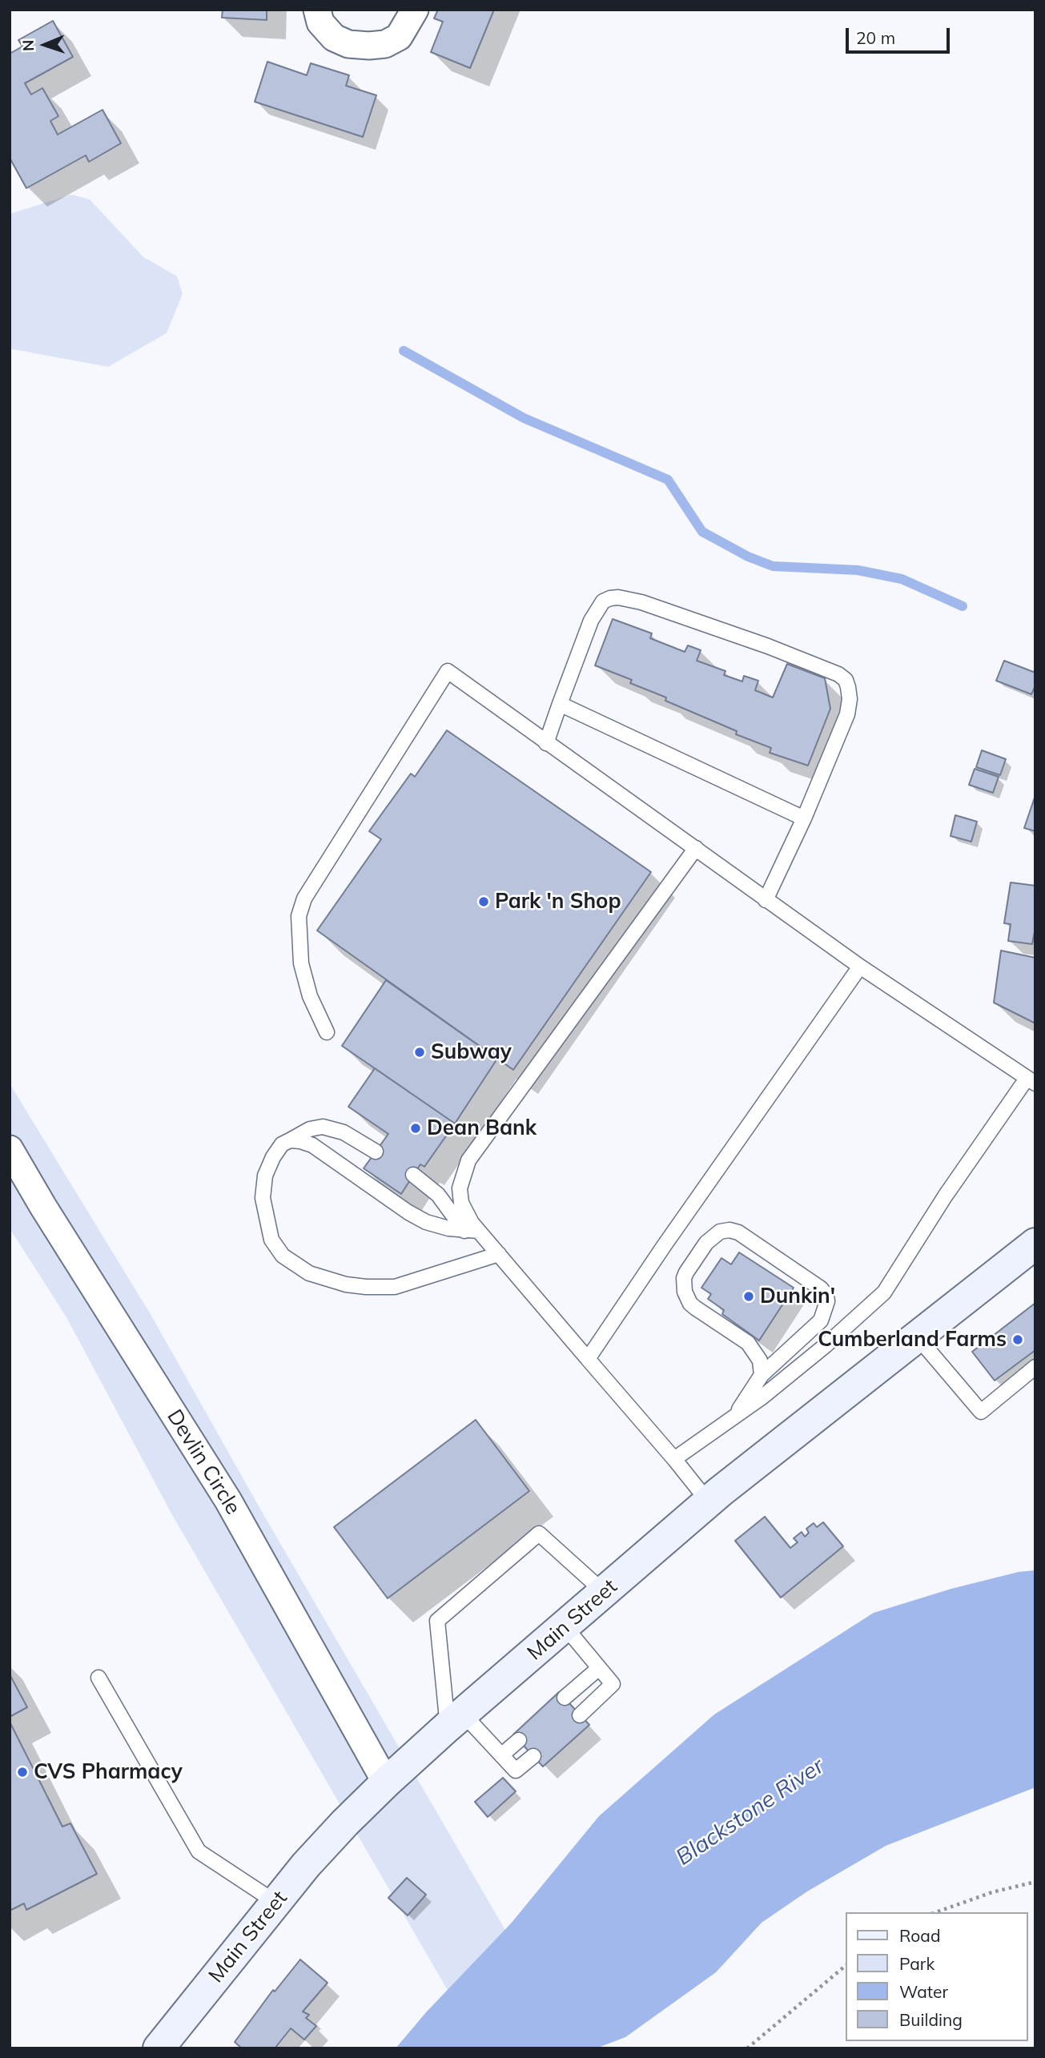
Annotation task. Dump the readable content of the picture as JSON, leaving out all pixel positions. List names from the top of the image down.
{
  "streets": {
    "main road": ["Main Street"],
    "street": ["Devlin Circle"]
  },
  "crossings": [
    ["Devlin Circle", "Main Street"]
  ],
  "water": ["Blackstone River"],
  "places": [
    "Park 'n Shop",
    "Subway",
    "Dean Bank",
    "Dunkin'",
    "Cumberland Farms",
    "CVS Pharmacy"
  ],
  "legend": [
    "Road",
    "Park",
    "Water",
    "Building"
  ],
  "scale_bar": "20 m",
  "north": "left"
}
